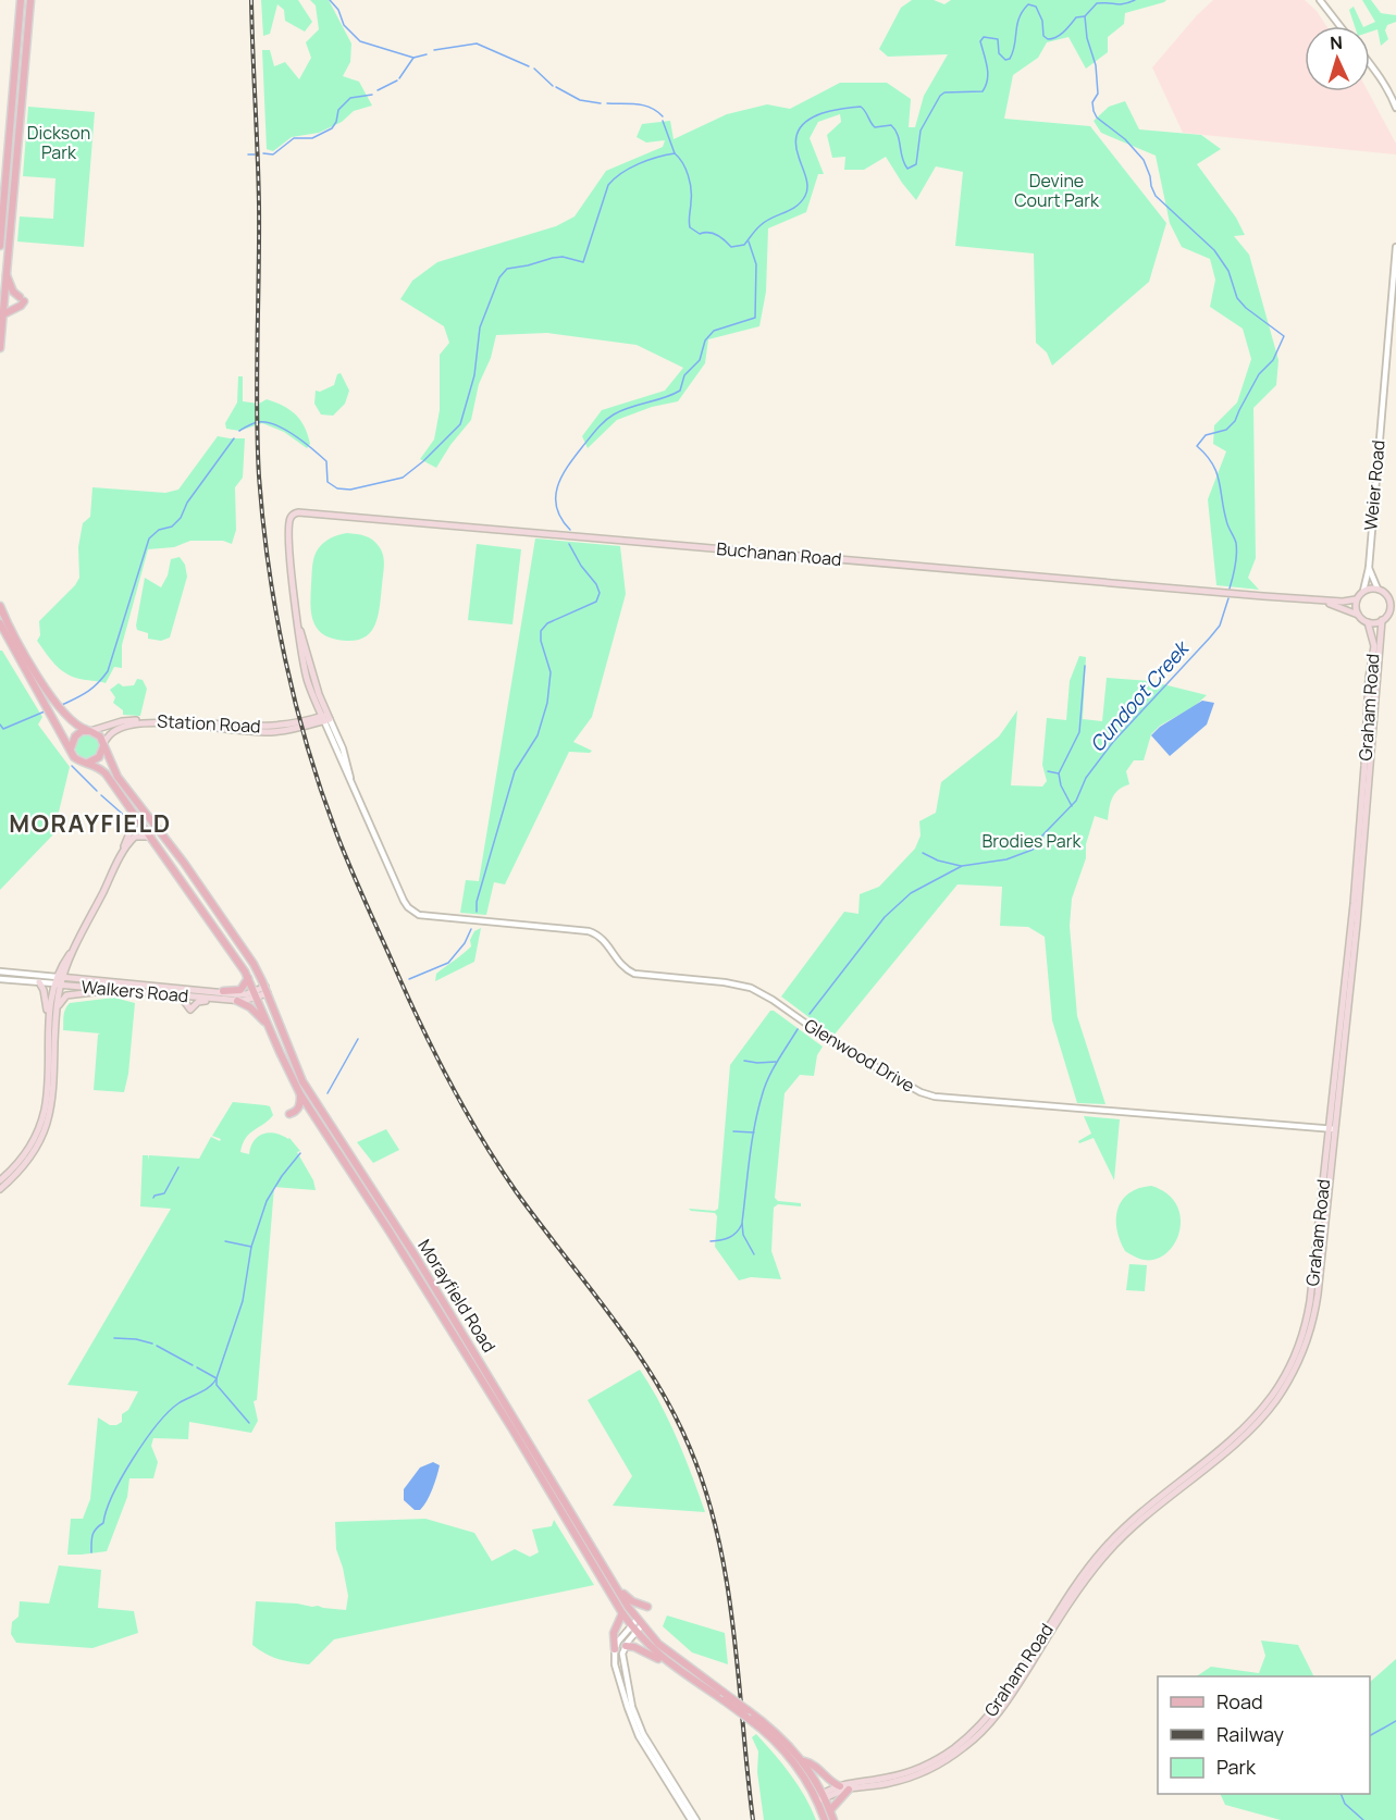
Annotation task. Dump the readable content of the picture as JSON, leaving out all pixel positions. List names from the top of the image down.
{
  "streets": {
    "main road": [
      "Buchanan Road",
      "Graham Road",
      "Station Road",
      "Walkers Road",
      "Morayfield Road"
    ],
    "street": ["Weier Road", "Glenwood Drive"]
  },
  "crossings": [
    ["Weier Road", "Buchanan Road"],
    ["Weier Road", "Graham Road"],
    ["Buchanan Road", "Graham Road"],
    ["Buchanan Road", "Station Road"],
    ["Buchanan Road", "Glenwood Drive"],
    ["Graham Road", "Glenwood Drive"],
    ["Graham Road", "Morayfield Road"],
    ["Station Road", "Glenwood Drive"],
    ["Station Road", "Morayfield Road"],
    ["Walkers Road", "Morayfield Road"]
  ],
  "districts": ["MORAYFIELD"],
  "water": ["Cundoot Creek"],
  "parks": ["Dickson Park", "Devine Court Park", "Brodies Park"],
  "legend": ["Road", "Railway", "Park"],
  "north": "top"
}
